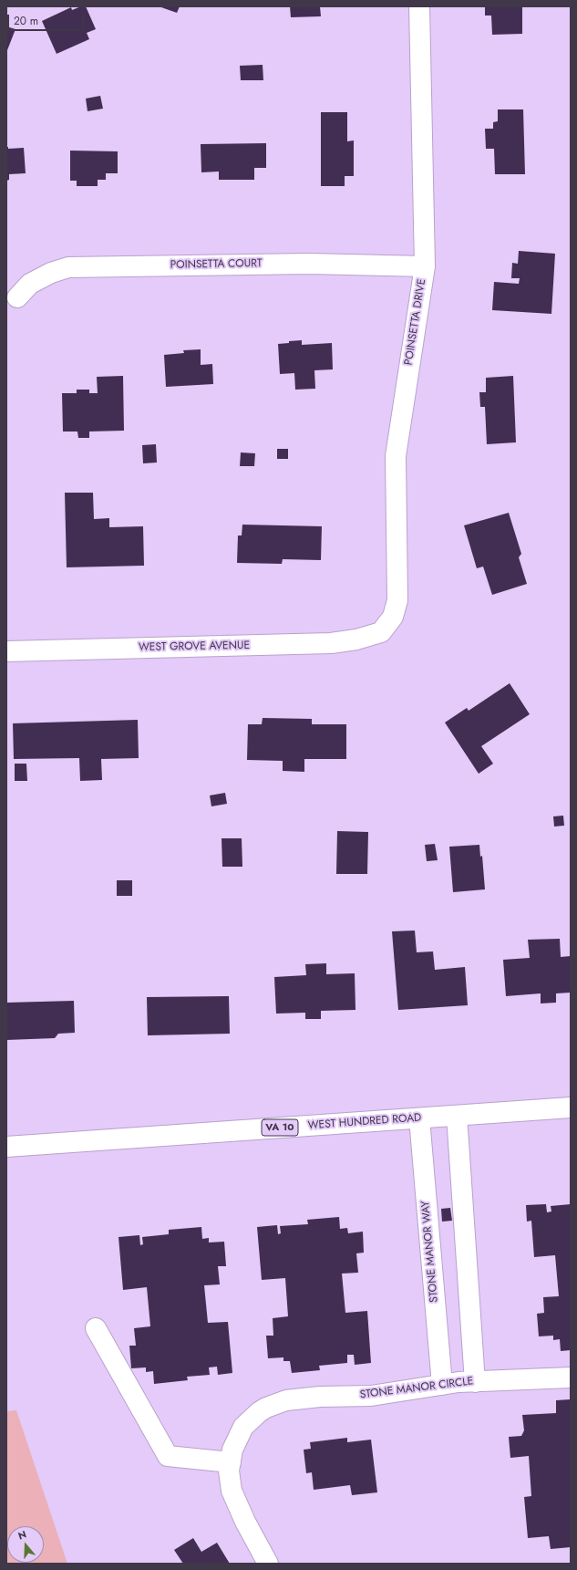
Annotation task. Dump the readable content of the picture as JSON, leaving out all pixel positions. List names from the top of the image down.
{
  "streets": {
    "street": [
      "POINSETTA COURT",
      "POINSETTA DRIVE",
      "WEST GROVE AVENUE",
      "WEST HUNDRED ROAD",
      "VA 10",
      "STONE MANOR WAY",
      "STONE MANOR CIRCLE"
    ]
  },
  "crossings": [
    ["POINSETTA COURT", "POINSETTA DRIVE"],
    ["POINSETTA DRIVE", "WEST GROVE AVENUE"],
    ["WEST HUNDRED ROAD", "STONE MANOR WAY"],
    ["STONE MANOR WAY", "STONE MANOR CIRCLE"]
  ],
  "scale_bar": "20 m",
  "north": "top"
}
